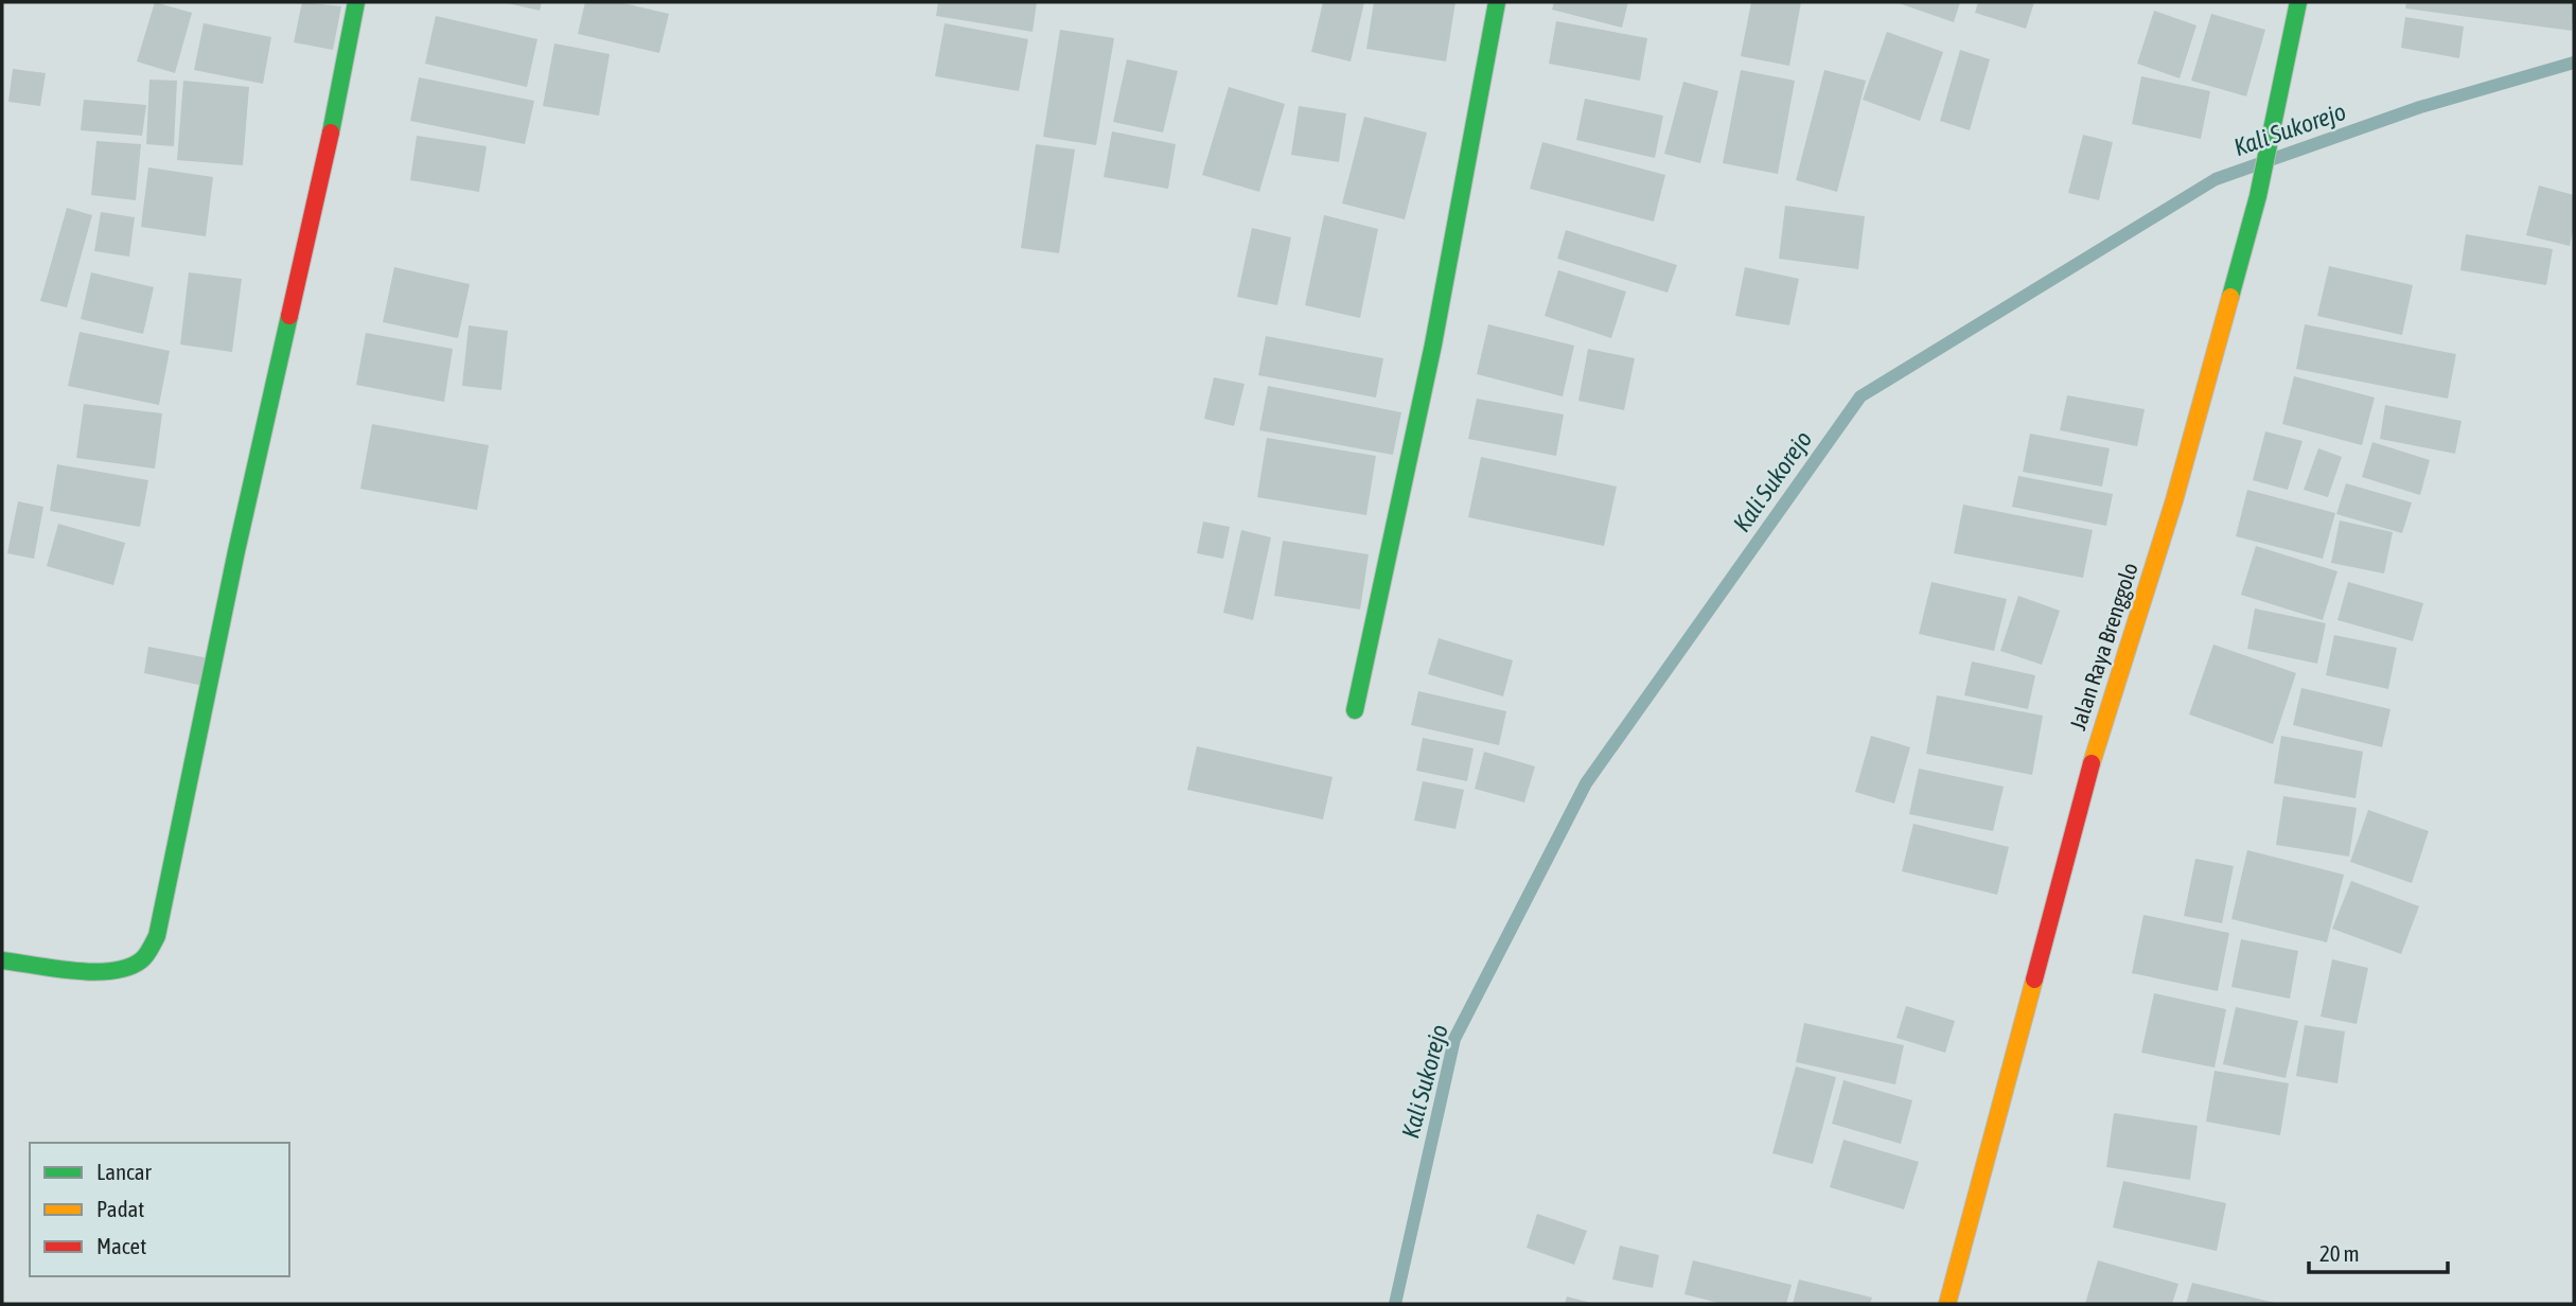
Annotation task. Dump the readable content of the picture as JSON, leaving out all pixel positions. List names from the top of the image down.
{
  "streets": {
    "street": ["Jalan Raya Brenggolo"]
  },
  "water": ["Kali Sukorejo"],
  "legend": ["Lancar", "Padat", "Macet"],
  "scale_bar": "20 m"
}
